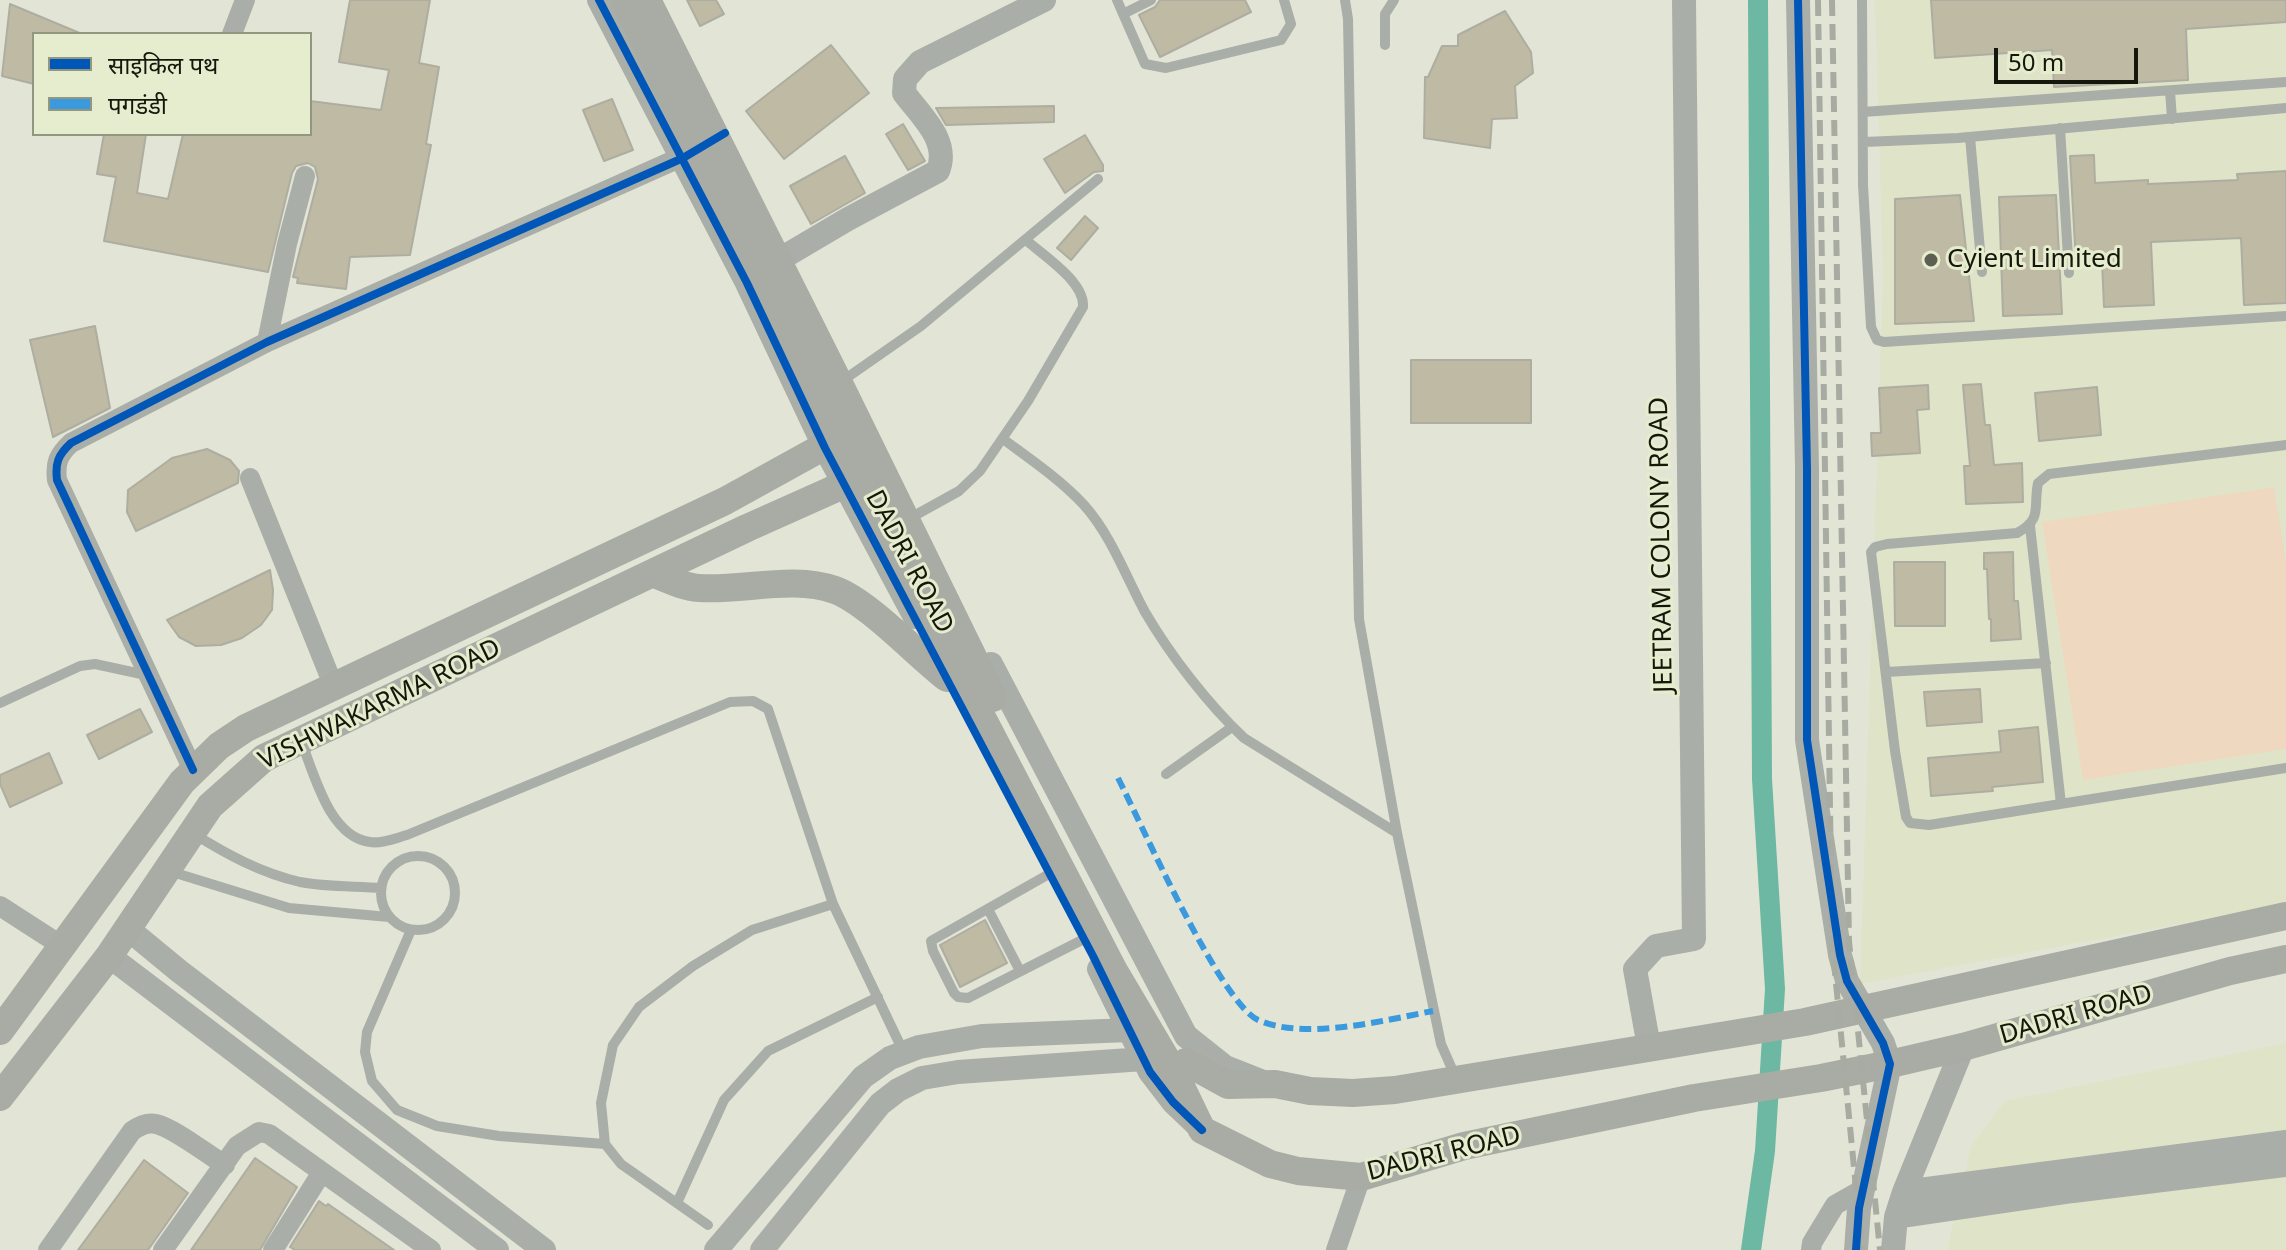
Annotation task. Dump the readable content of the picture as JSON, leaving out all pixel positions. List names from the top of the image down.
{
  "streets": {
    "main road": ["DADRI ROAD", "VISHWAKARMA ROAD"],
    "street": ["JEETRAM COLONY ROAD"]
  },
  "crossings": [
    ["JEETRAM COLONY ROAD", "DADRI ROAD"],
    ["DADRI ROAD", "VISHWAKARMA ROAD"]
  ],
  "places": ["Cyient Limited"],
  "legend": ["साइकिल पथ", "पगडंडी"],
  "scale_bar": "50 m"
}
